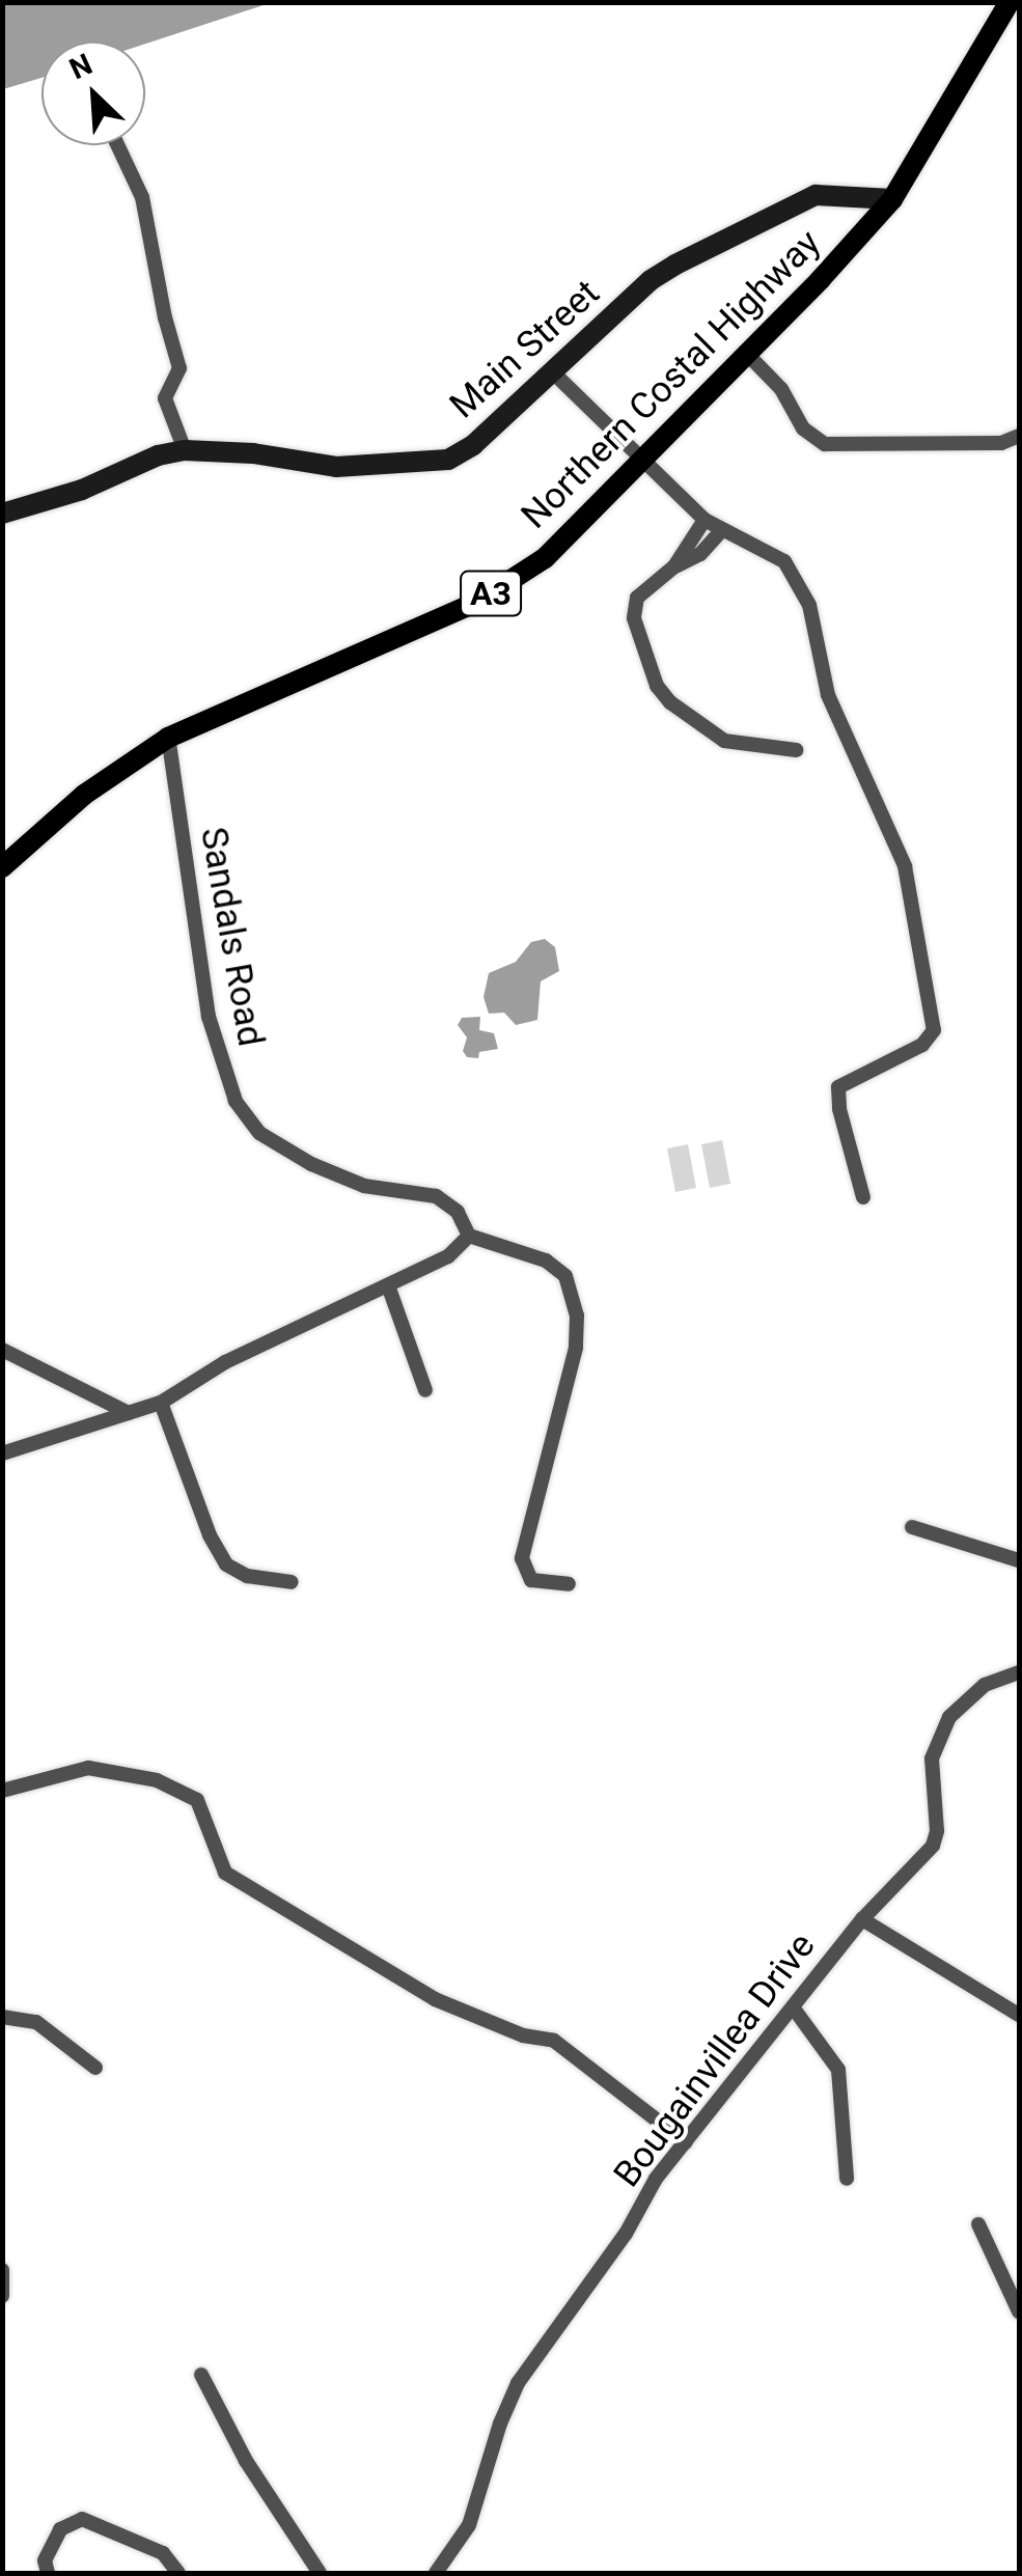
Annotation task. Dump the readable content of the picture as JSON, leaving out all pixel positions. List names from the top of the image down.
{
  "streets": {
    "main road": ["Northern Costal Highway", "A3"],
    "street": ["Main Street", "Sandals Road", "Bougainvillea Drive"]
  },
  "crossings": [
    ["Main Street", "Northern Costal Highway"],
    ["Main Street", "A3"],
    ["Northern Costal Highway", "A3"],
    ["Northern Costal Highway", "Sandals Road"]
  ],
  "north": "top left"
}
